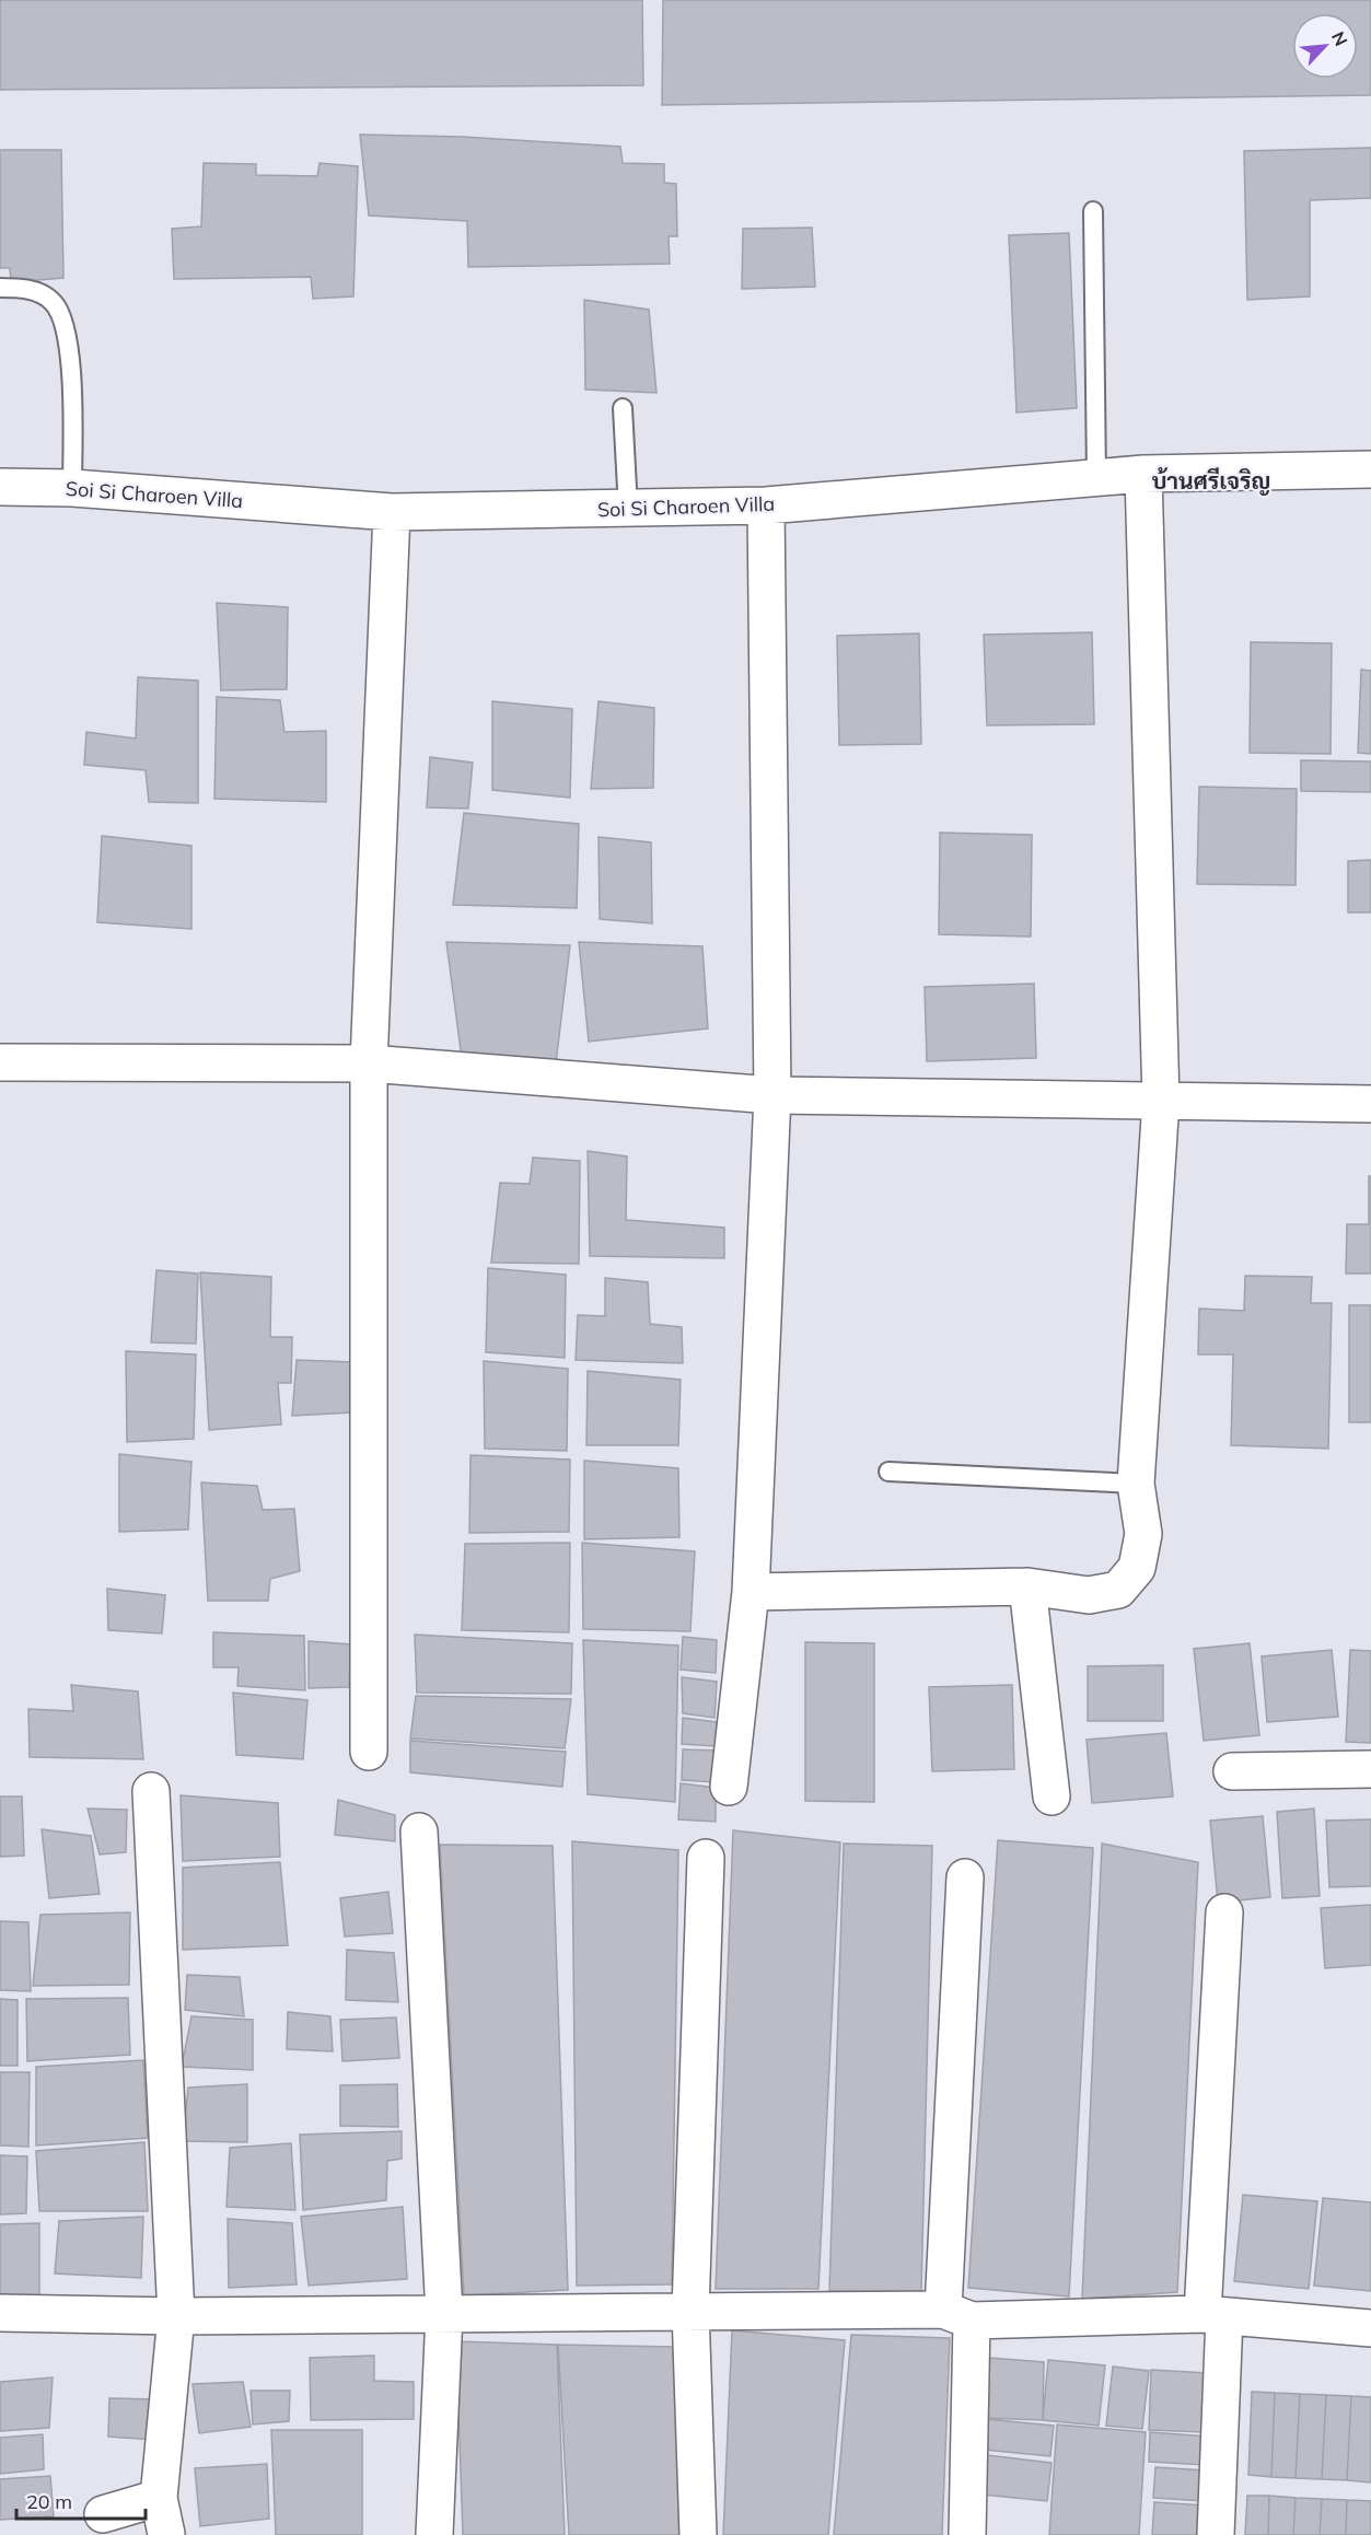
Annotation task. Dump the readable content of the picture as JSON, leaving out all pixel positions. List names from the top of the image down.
{
  "streets": {
    "street": ["Soi Si Charoen Villa"]
  },
  "districts": ["บ้านศรีเจริญ"],
  "scale_bar": "20 m",
  "north": "top right"
}
